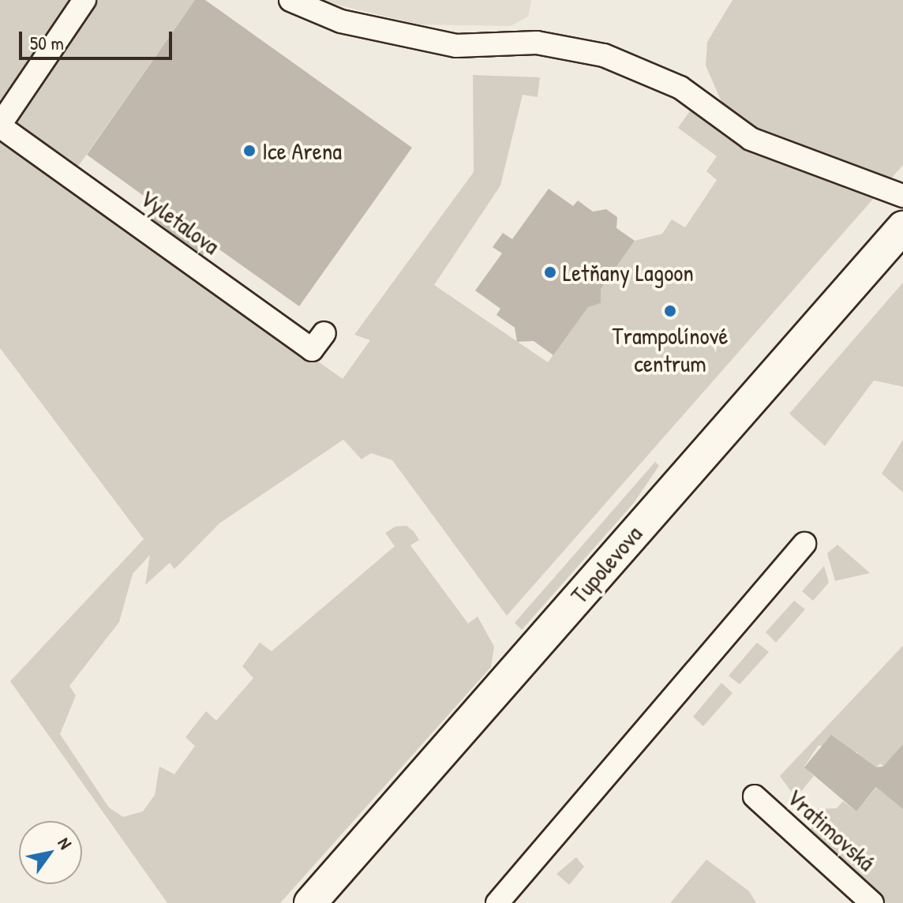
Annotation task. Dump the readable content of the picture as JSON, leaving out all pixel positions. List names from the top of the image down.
{
  "streets": {
    "main road": ["Tupolevova"],
    "street": ["Vyletalova", "Vratimovská"]
  },
  "places": ["Ice Arena", "Letňany Lagoon", "Trampolínové centrum"],
  "scale_bar": "50 m",
  "north": "top right"
}
